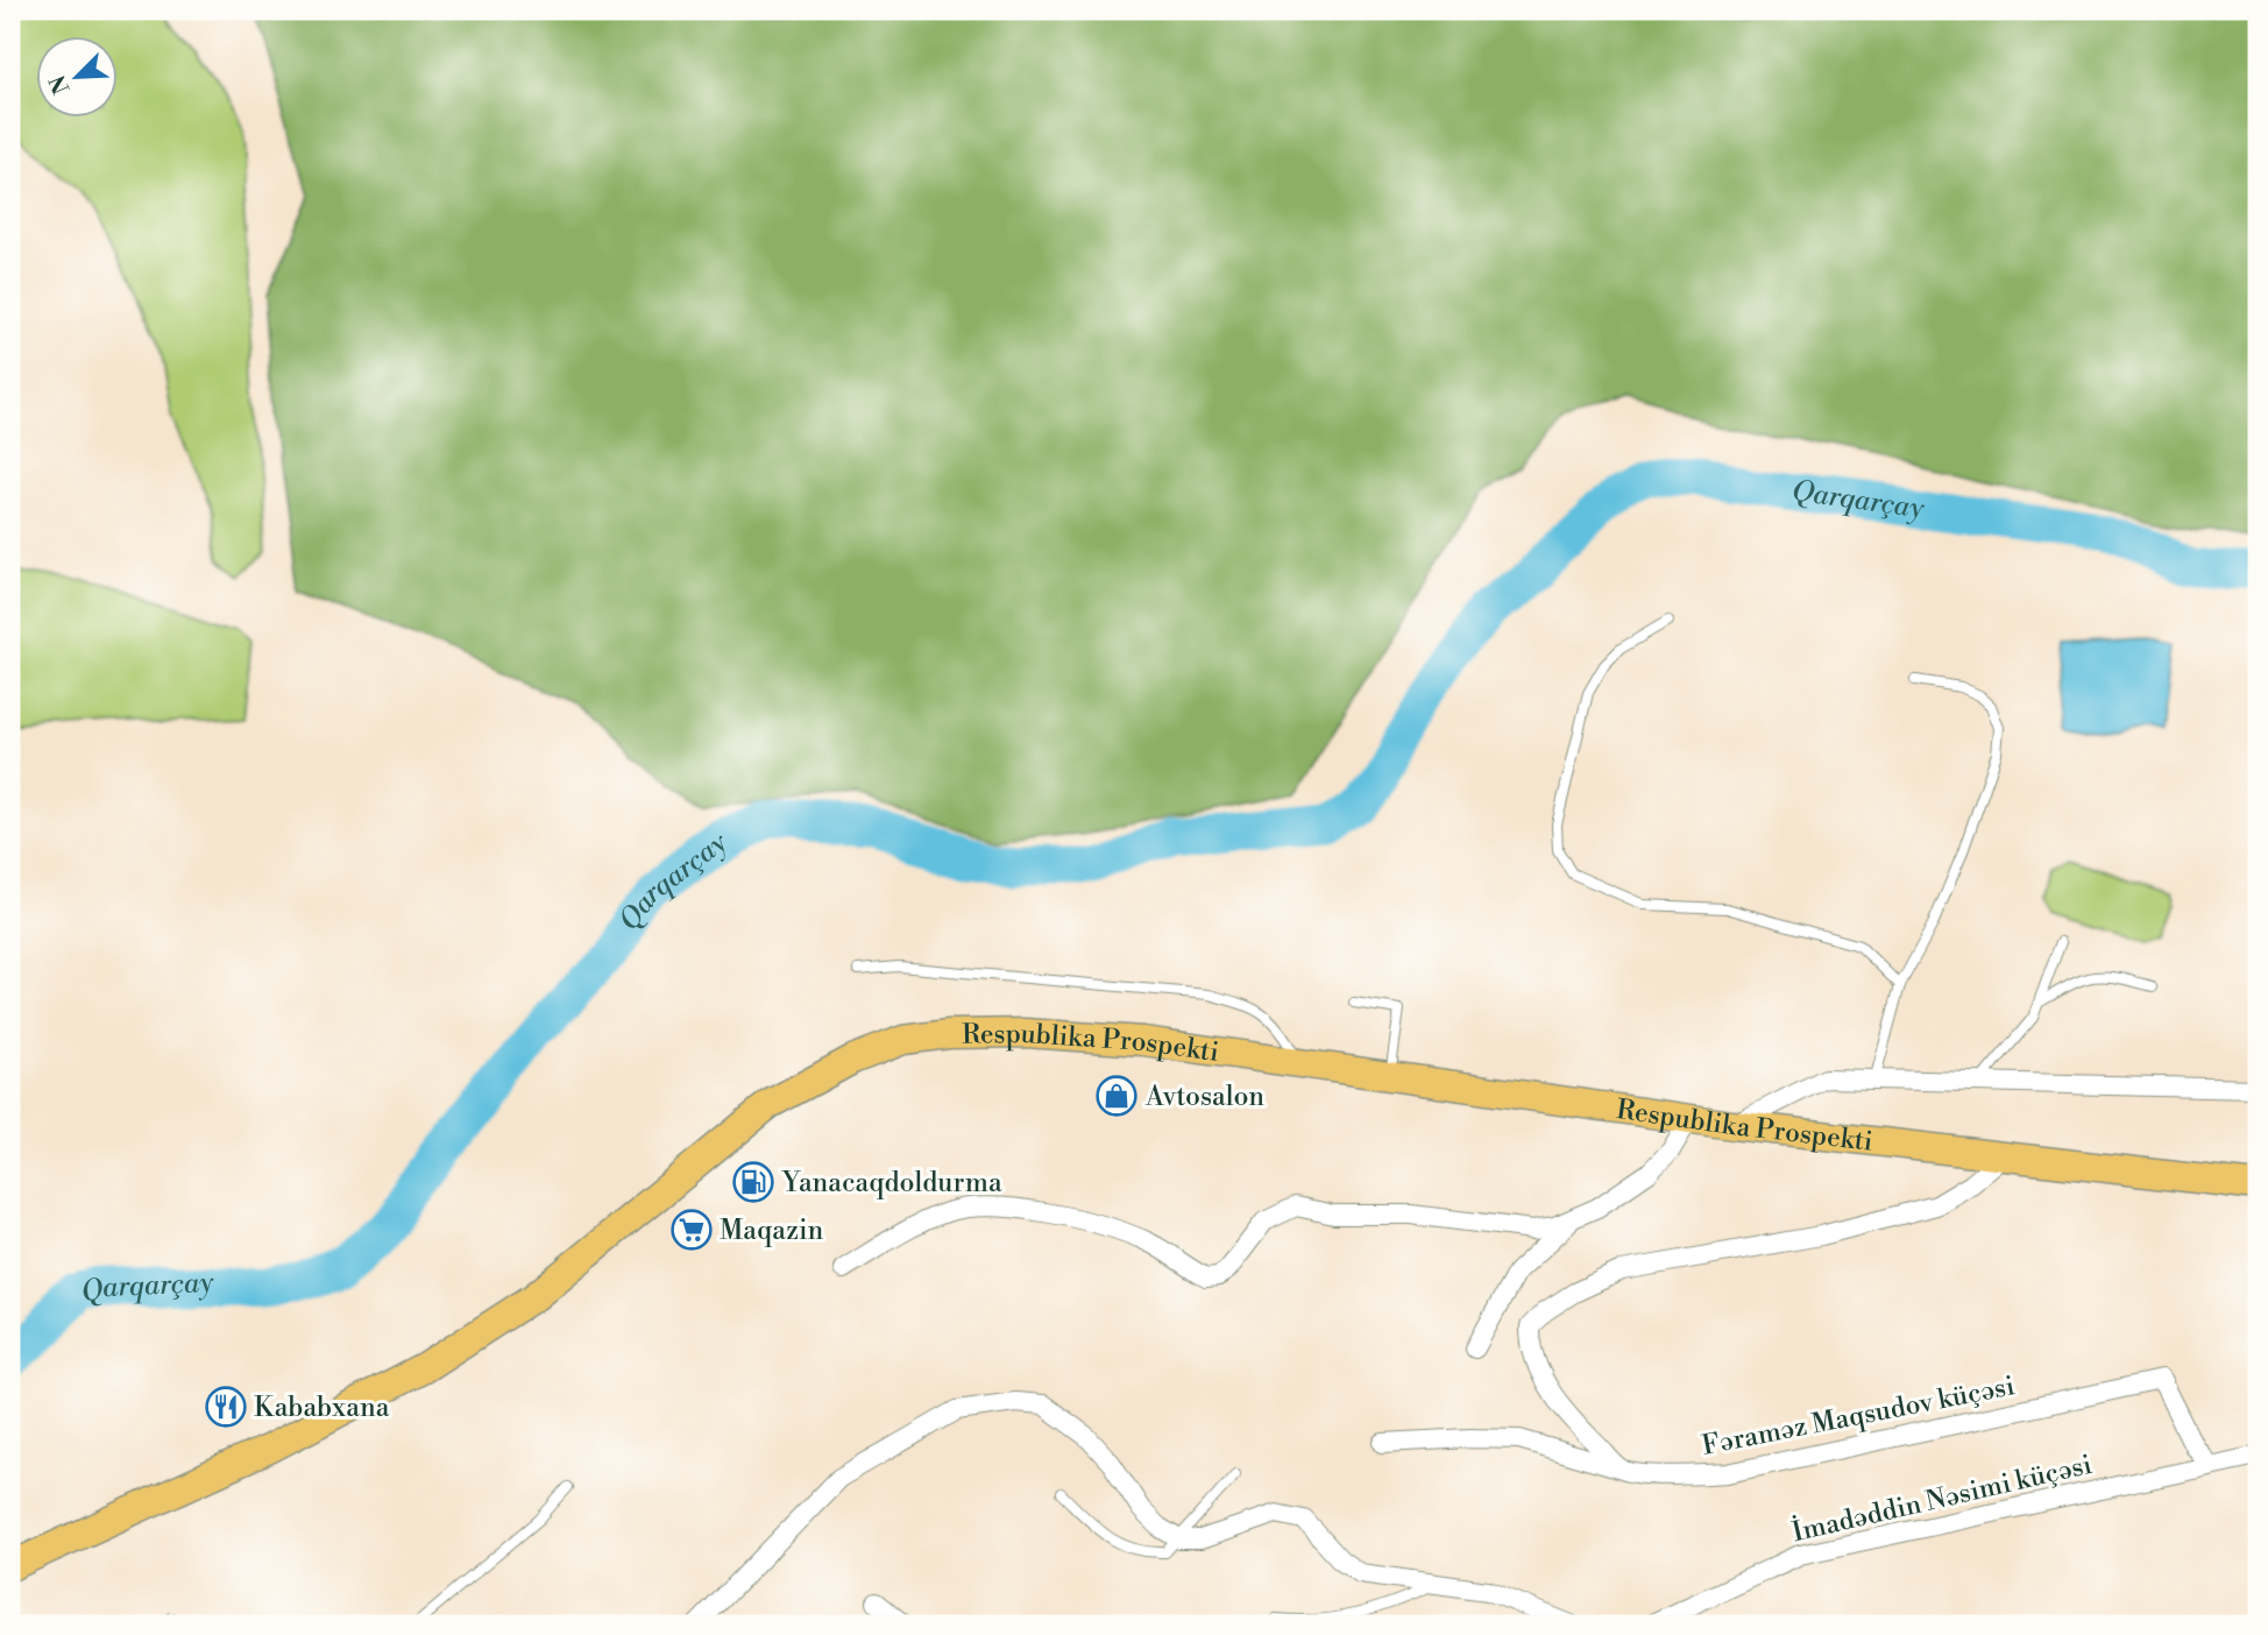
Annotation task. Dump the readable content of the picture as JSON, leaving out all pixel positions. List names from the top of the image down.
{
  "streets": {
    "main road": ["Respublika Prospekti"],
    "street": ["Fəraməz Maqsudov küçəsi", "İmadəddin Nəsimi küçəsi"]
  },
  "crossings": [
    ["Fəraməz Maqsudov küçəsi", "İmadəddin Nəsimi küçəsi"]
  ],
  "water": ["Qarqarçay"],
  "places": {
    "shop": ["Avtosalon"],
    "fuel station": ["Yanacaqdoldurma"],
    "supermarket": ["Maqazin"],
    "restaurant": ["Kababxana"]
  },
  "north": "bottom left"
}
